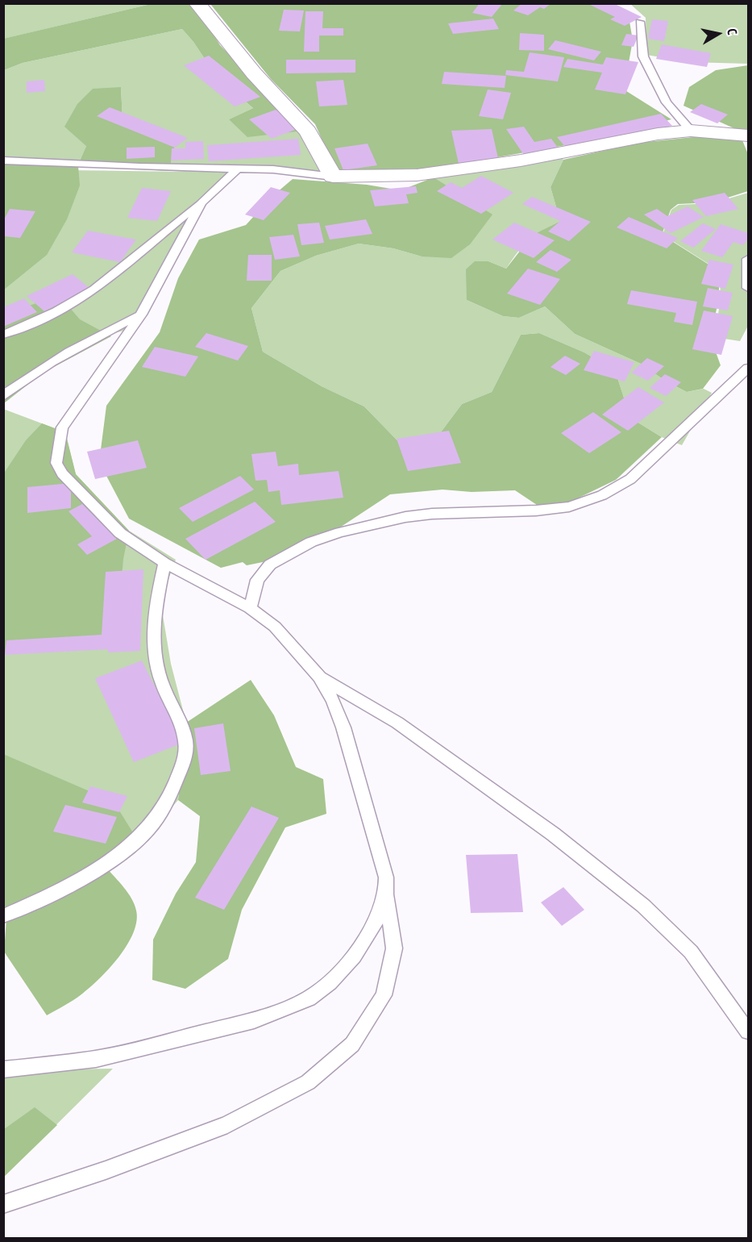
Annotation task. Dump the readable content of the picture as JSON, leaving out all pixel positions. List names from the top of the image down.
{
  "north": "right"
}
